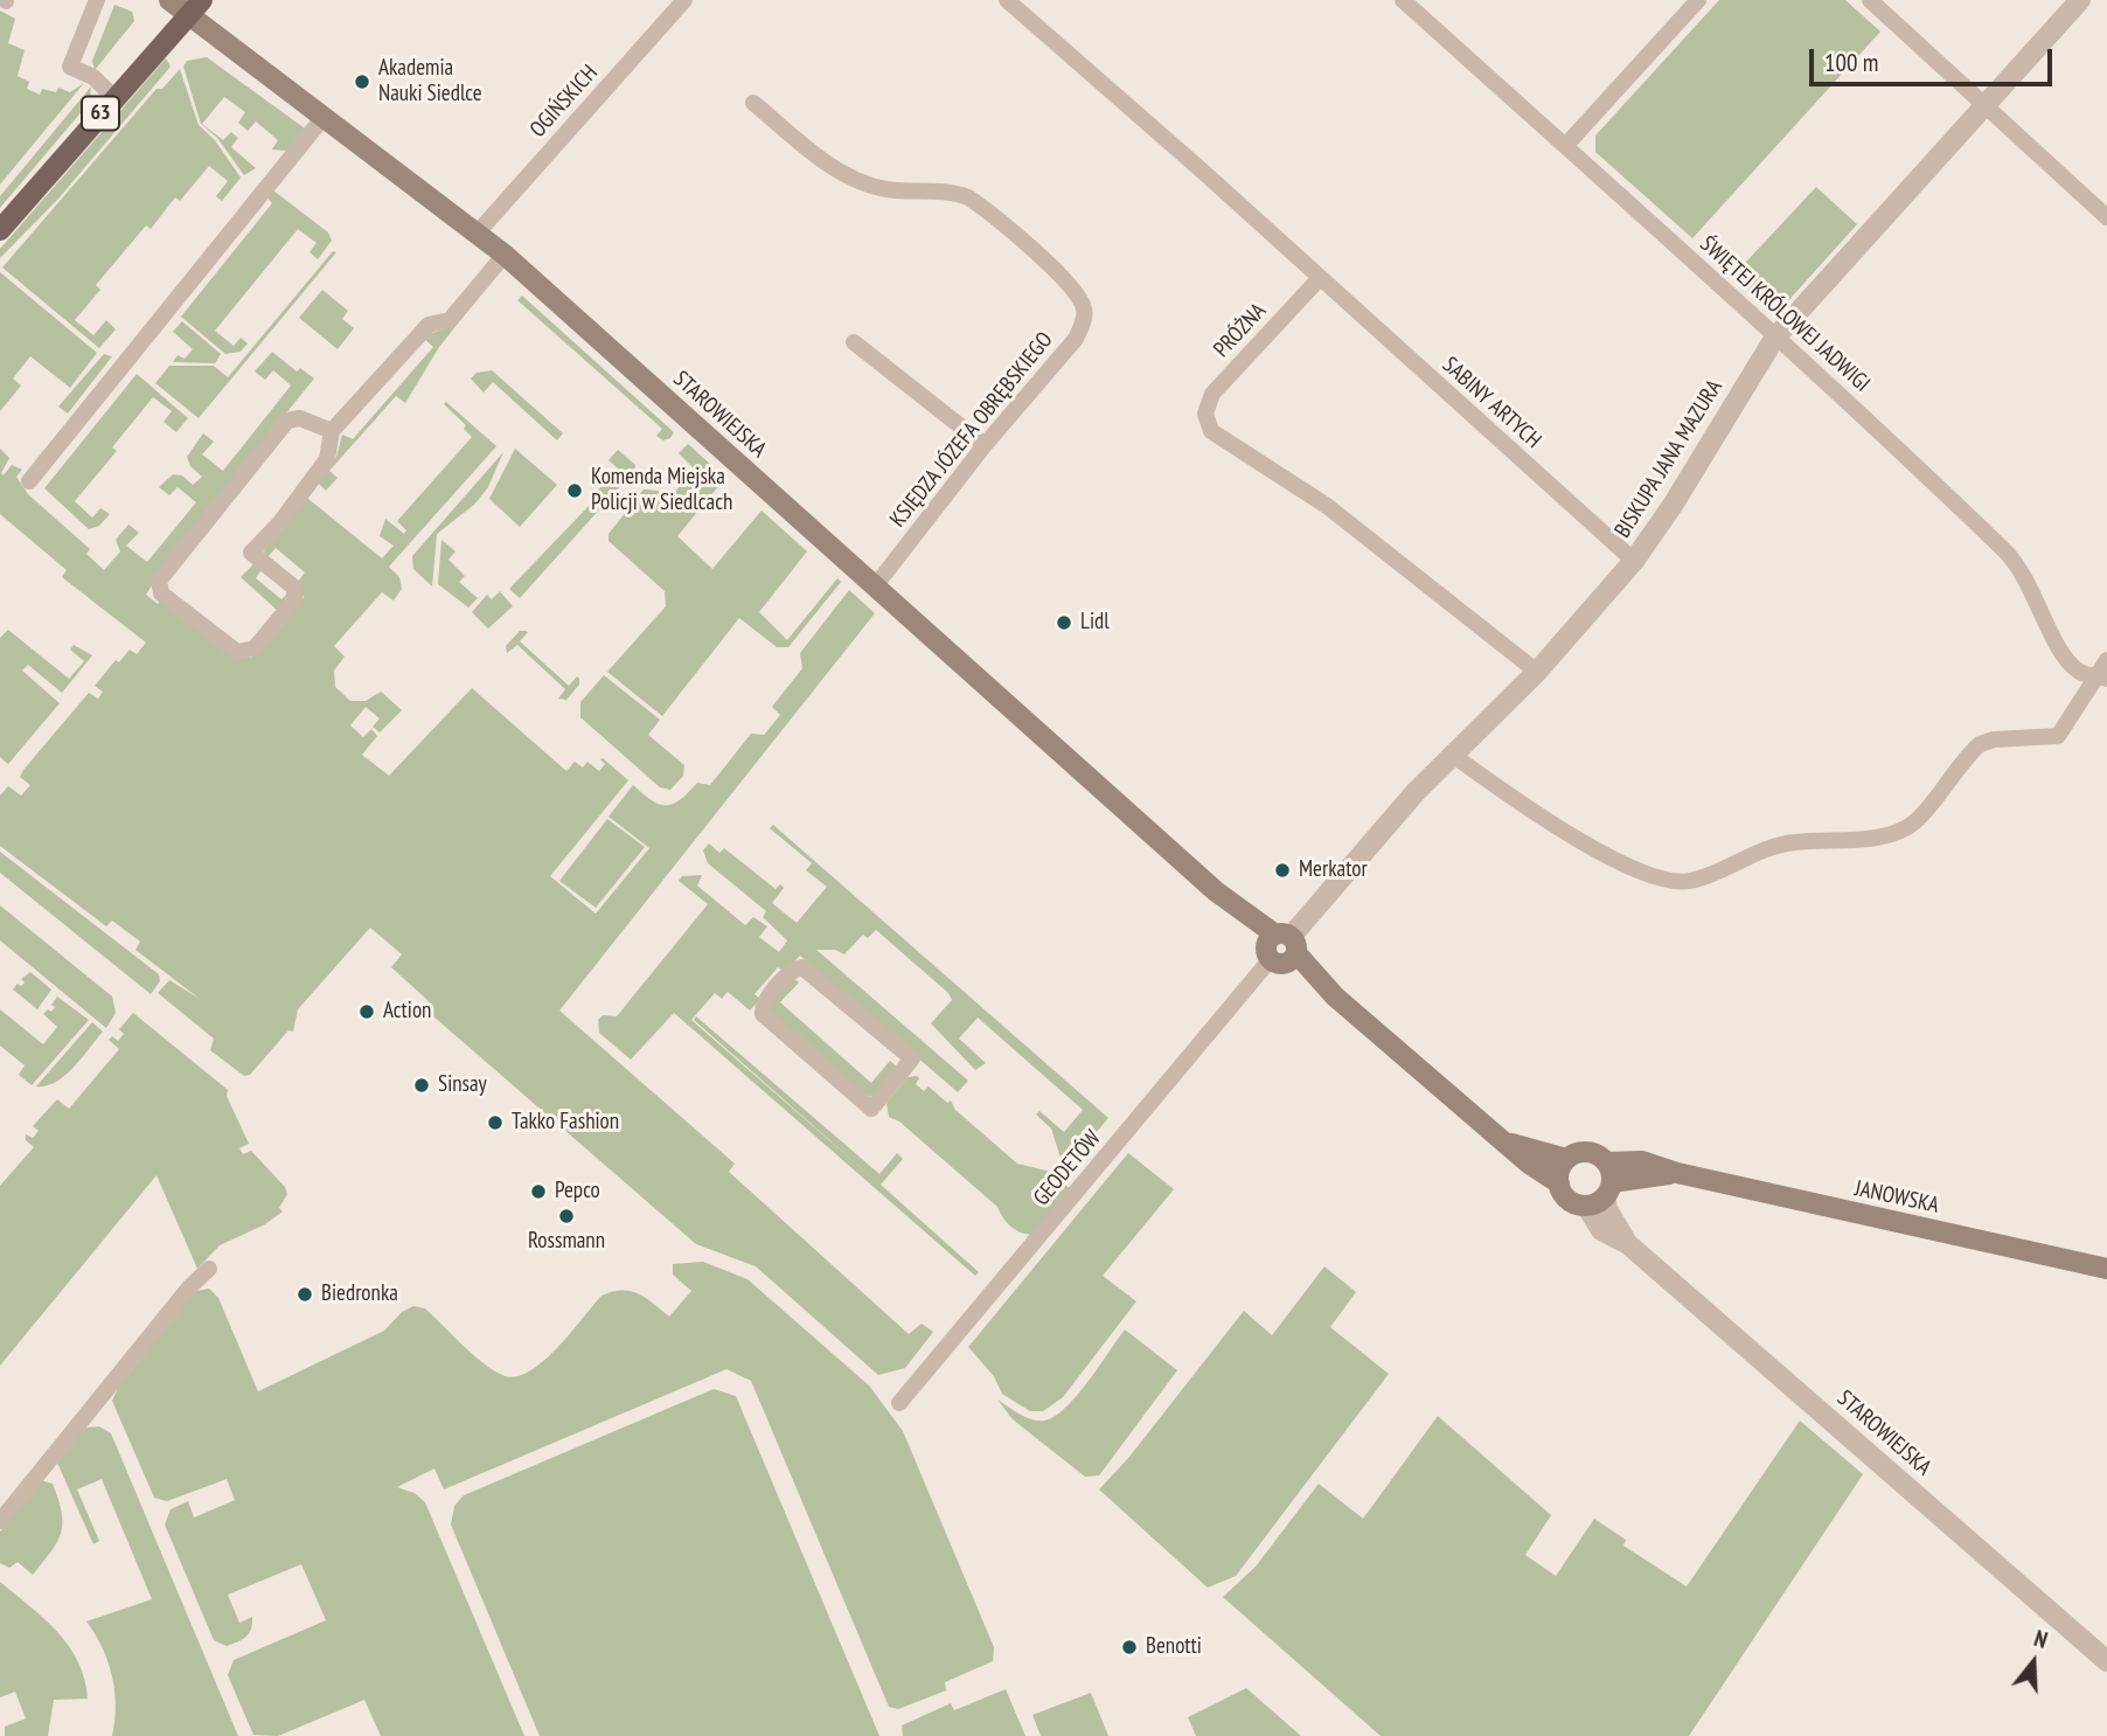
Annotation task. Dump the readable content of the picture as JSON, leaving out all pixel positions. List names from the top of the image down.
{
  "streets": {
    "main road": ["63", "STAROWIEJSKA", "JANOWSKA"],
    "street": [
      "OGIŃSKICH",
      "ŚWIĘTEJ KRÓLOWEJ JADWIGI",
      "PRÓŻNA",
      "SABINY ARTYCH",
      "KSIĘDZA JÓZEFA OBRĘBSKIEGO",
      "BISKUPA JANA MAZURA",
      "GEODETÓW"
    ]
  },
  "crossings": [
    ["OGIŃSKICH", "STAROWIEJSKA"],
    ["63", "STAROWIEJSKA"],
    ["ŚWIĘTEJ KRÓLOWEJ JADWIGI", "BISKUPA JANA MAZURA"],
    ["PRÓŻNA", "SABINY ARTYCH"],
    ["PRÓŻNA", "BISKUPA JANA MAZURA"],
    ["SABINY ARTYCH", "BISKUPA JANA MAZURA"],
    ["STAROWIEJSKA", "KSIĘDZA JÓZEFA OBRĘBSKIEGO"],
    ["STAROWIEJSKA", "BISKUPA JANA MAZURA"],
    ["STAROWIEJSKA", "GEODETÓW"],
    ["STAROWIEJSKA", "JANOWSKA"],
    ["BISKUPA JANA MAZURA", "GEODETÓW"]
  ],
  "places": [
    "Akademia Nauki Siedlce",
    "Komenda Miejska Policji w Siedlcach",
    "Lidl",
    "Merkator",
    "Action",
    "Sinsay",
    "Takko Fashion",
    "Pepco",
    "Rossmann",
    "Biedronka",
    "Benotti"
  ],
  "scale_bar": "100 m",
  "north": "top"
}
